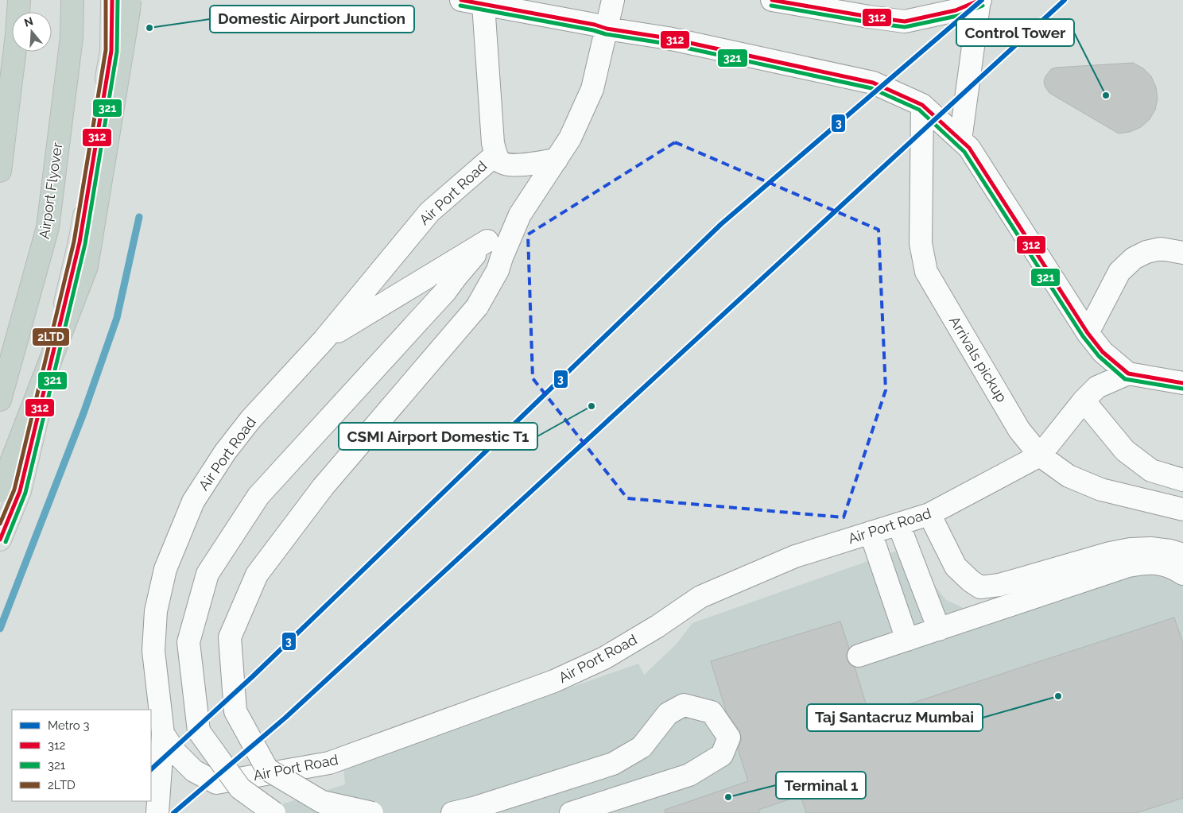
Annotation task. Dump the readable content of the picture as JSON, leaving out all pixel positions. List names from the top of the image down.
{
  "streets": {
    "highway": ["Airport Flyover"],
    "street": ["Air Port Road", "Arrivals pickup"]
  },
  "crossings": [
    ["Air Port Road", "Arrivals pickup"]
  ],
  "places": [
    "Domestic Airport Junction",
    "Control Tower",
    "CSMI Airport Domestic T1",
    "Taj Santacruz Mumbai",
    "Terminal 1"
  ],
  "lines": [
    "metro line 3",
    "transit line 312",
    "transit line 321",
    "transit line 2LTD"
  ],
  "legend": [
    "Metro 3",
    "312",
    "321",
    "2LTD"
  ],
  "north": "top"
}
